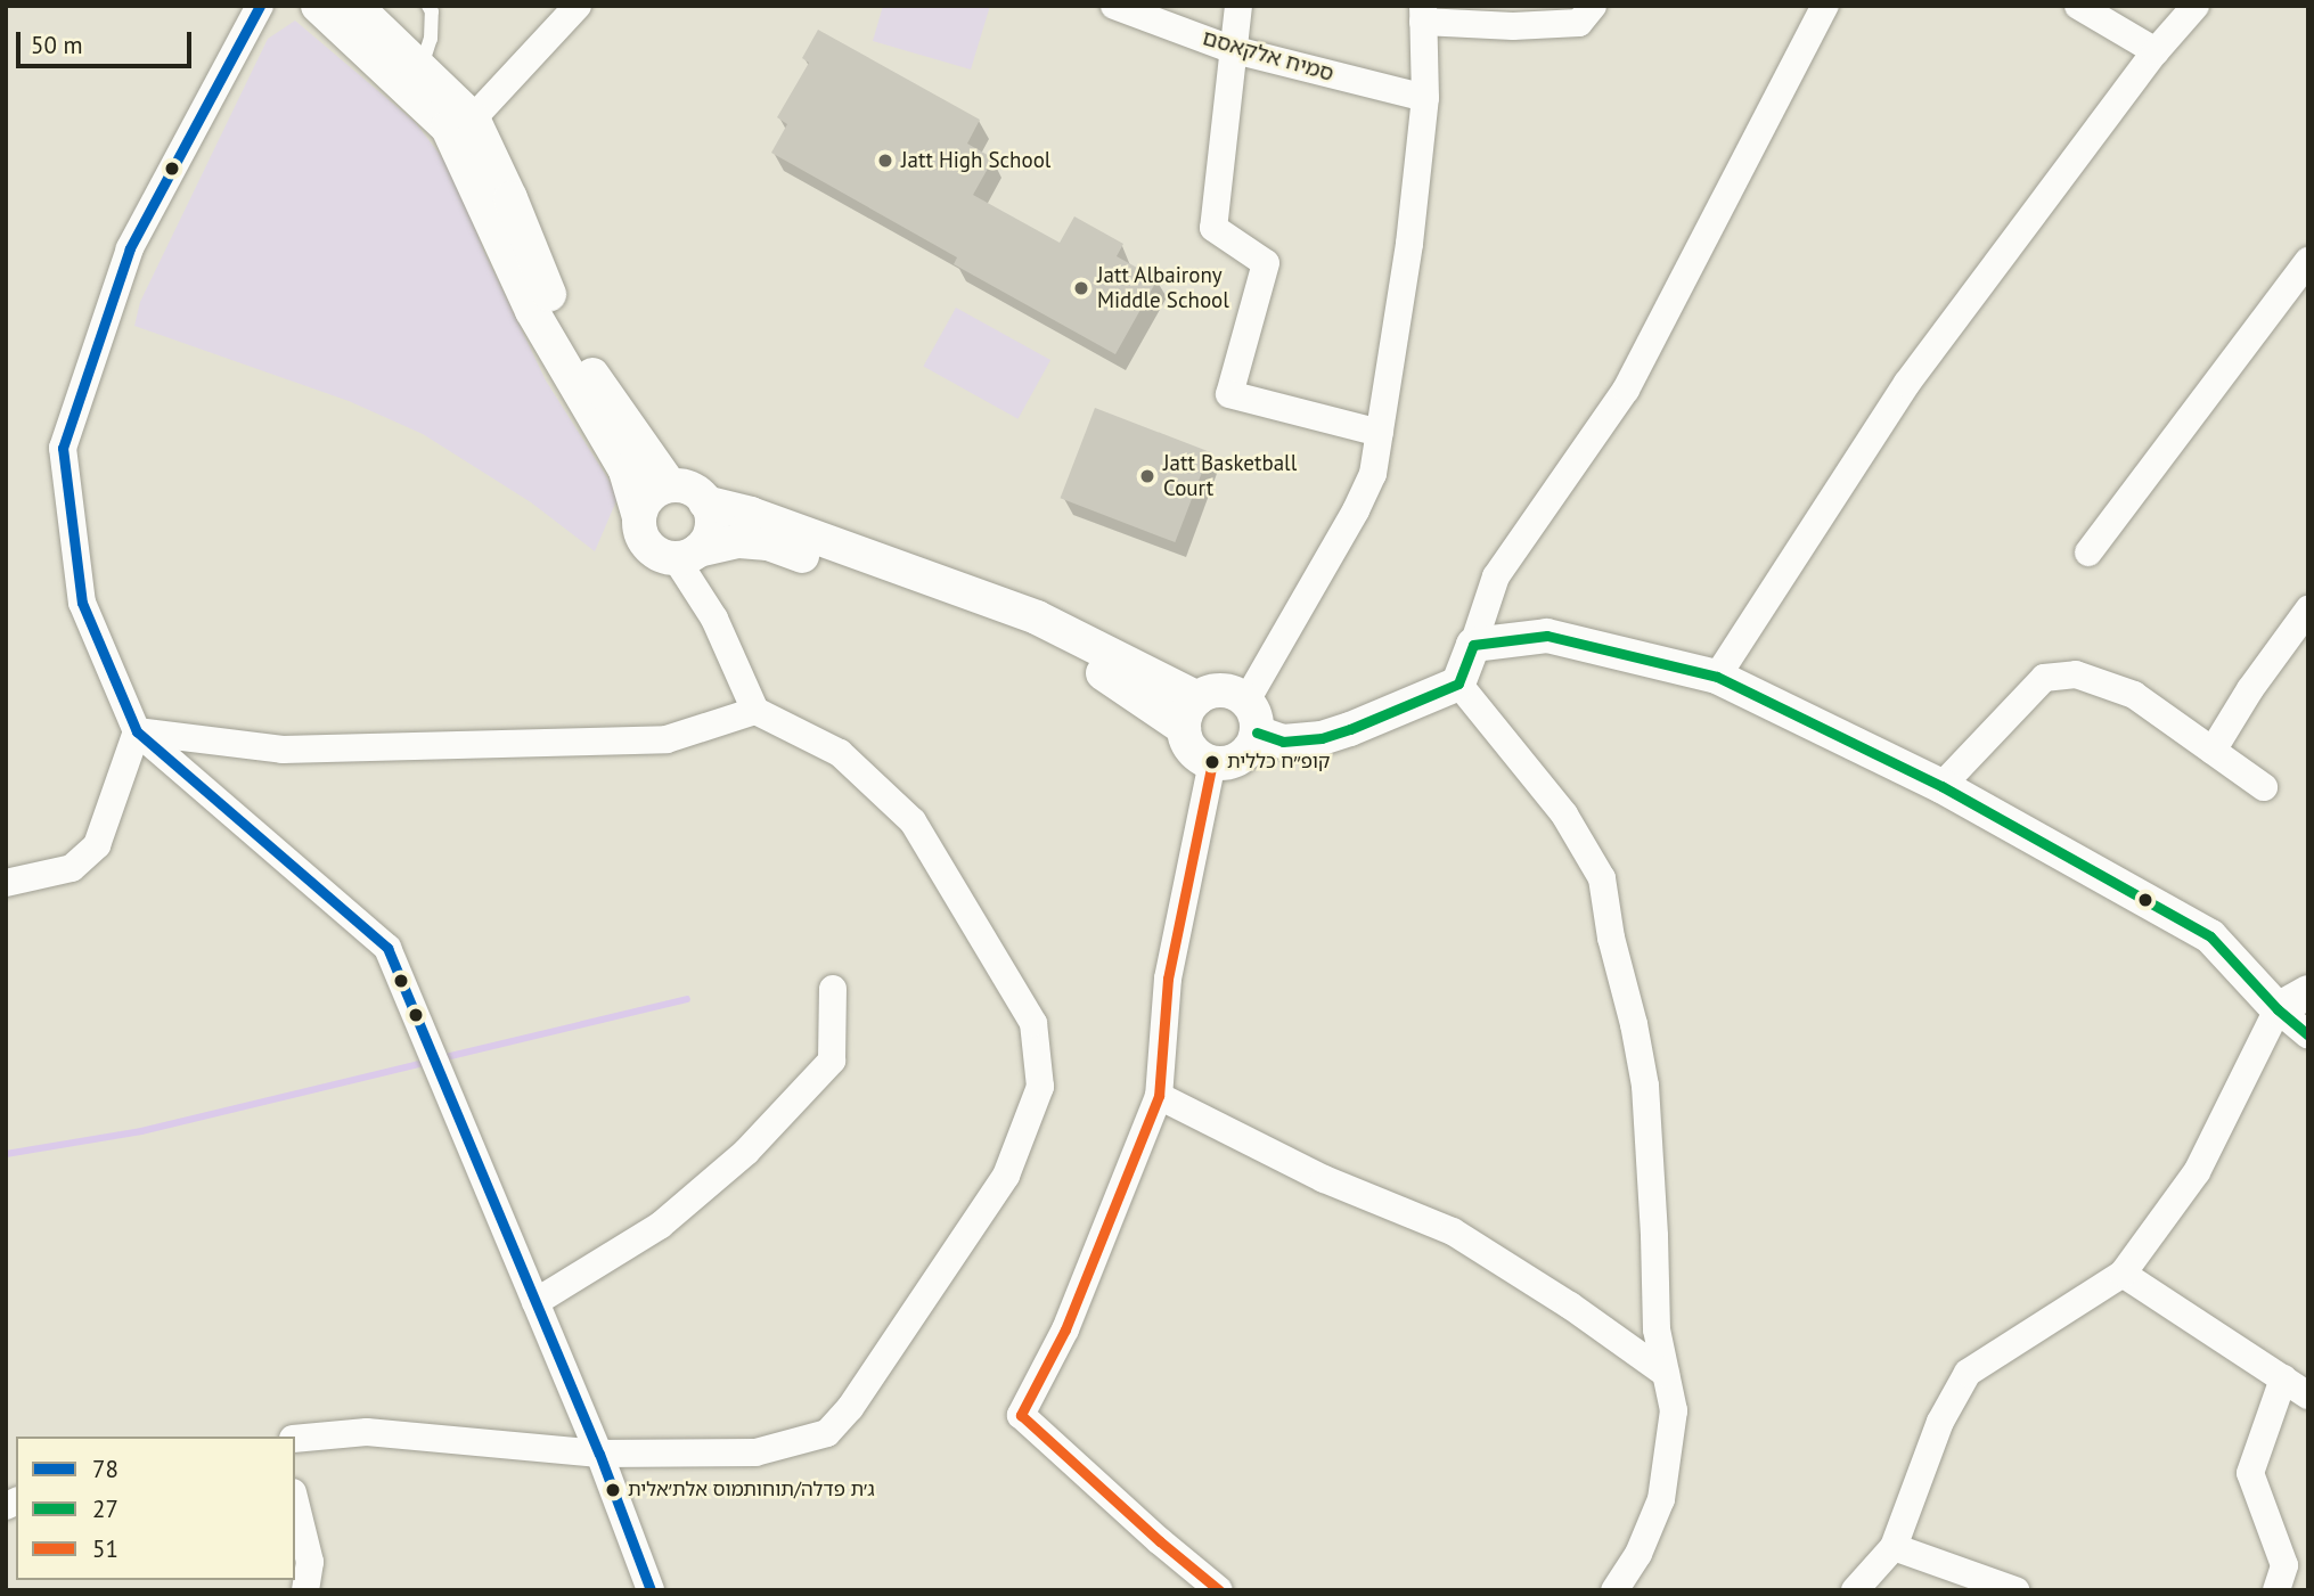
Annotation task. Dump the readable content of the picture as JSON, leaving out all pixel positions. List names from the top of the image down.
{
  "streets": {
    "street": ["סמיח אלקאסם"]
  },
  "places": [
    "Jatt High School",
    "Jatt Albairony Middle School",
    "Jatt Basketball Court",
    "קופ״ח כללית",
    "ג׳ת פדלה/תוחותמוס אלת׳אלית"
  ],
  "lines": ["transit line 78", "transit line 27", "transit line 51"],
  "legend": ["78", "27", "51"],
  "scale_bar": "50 m"
}
